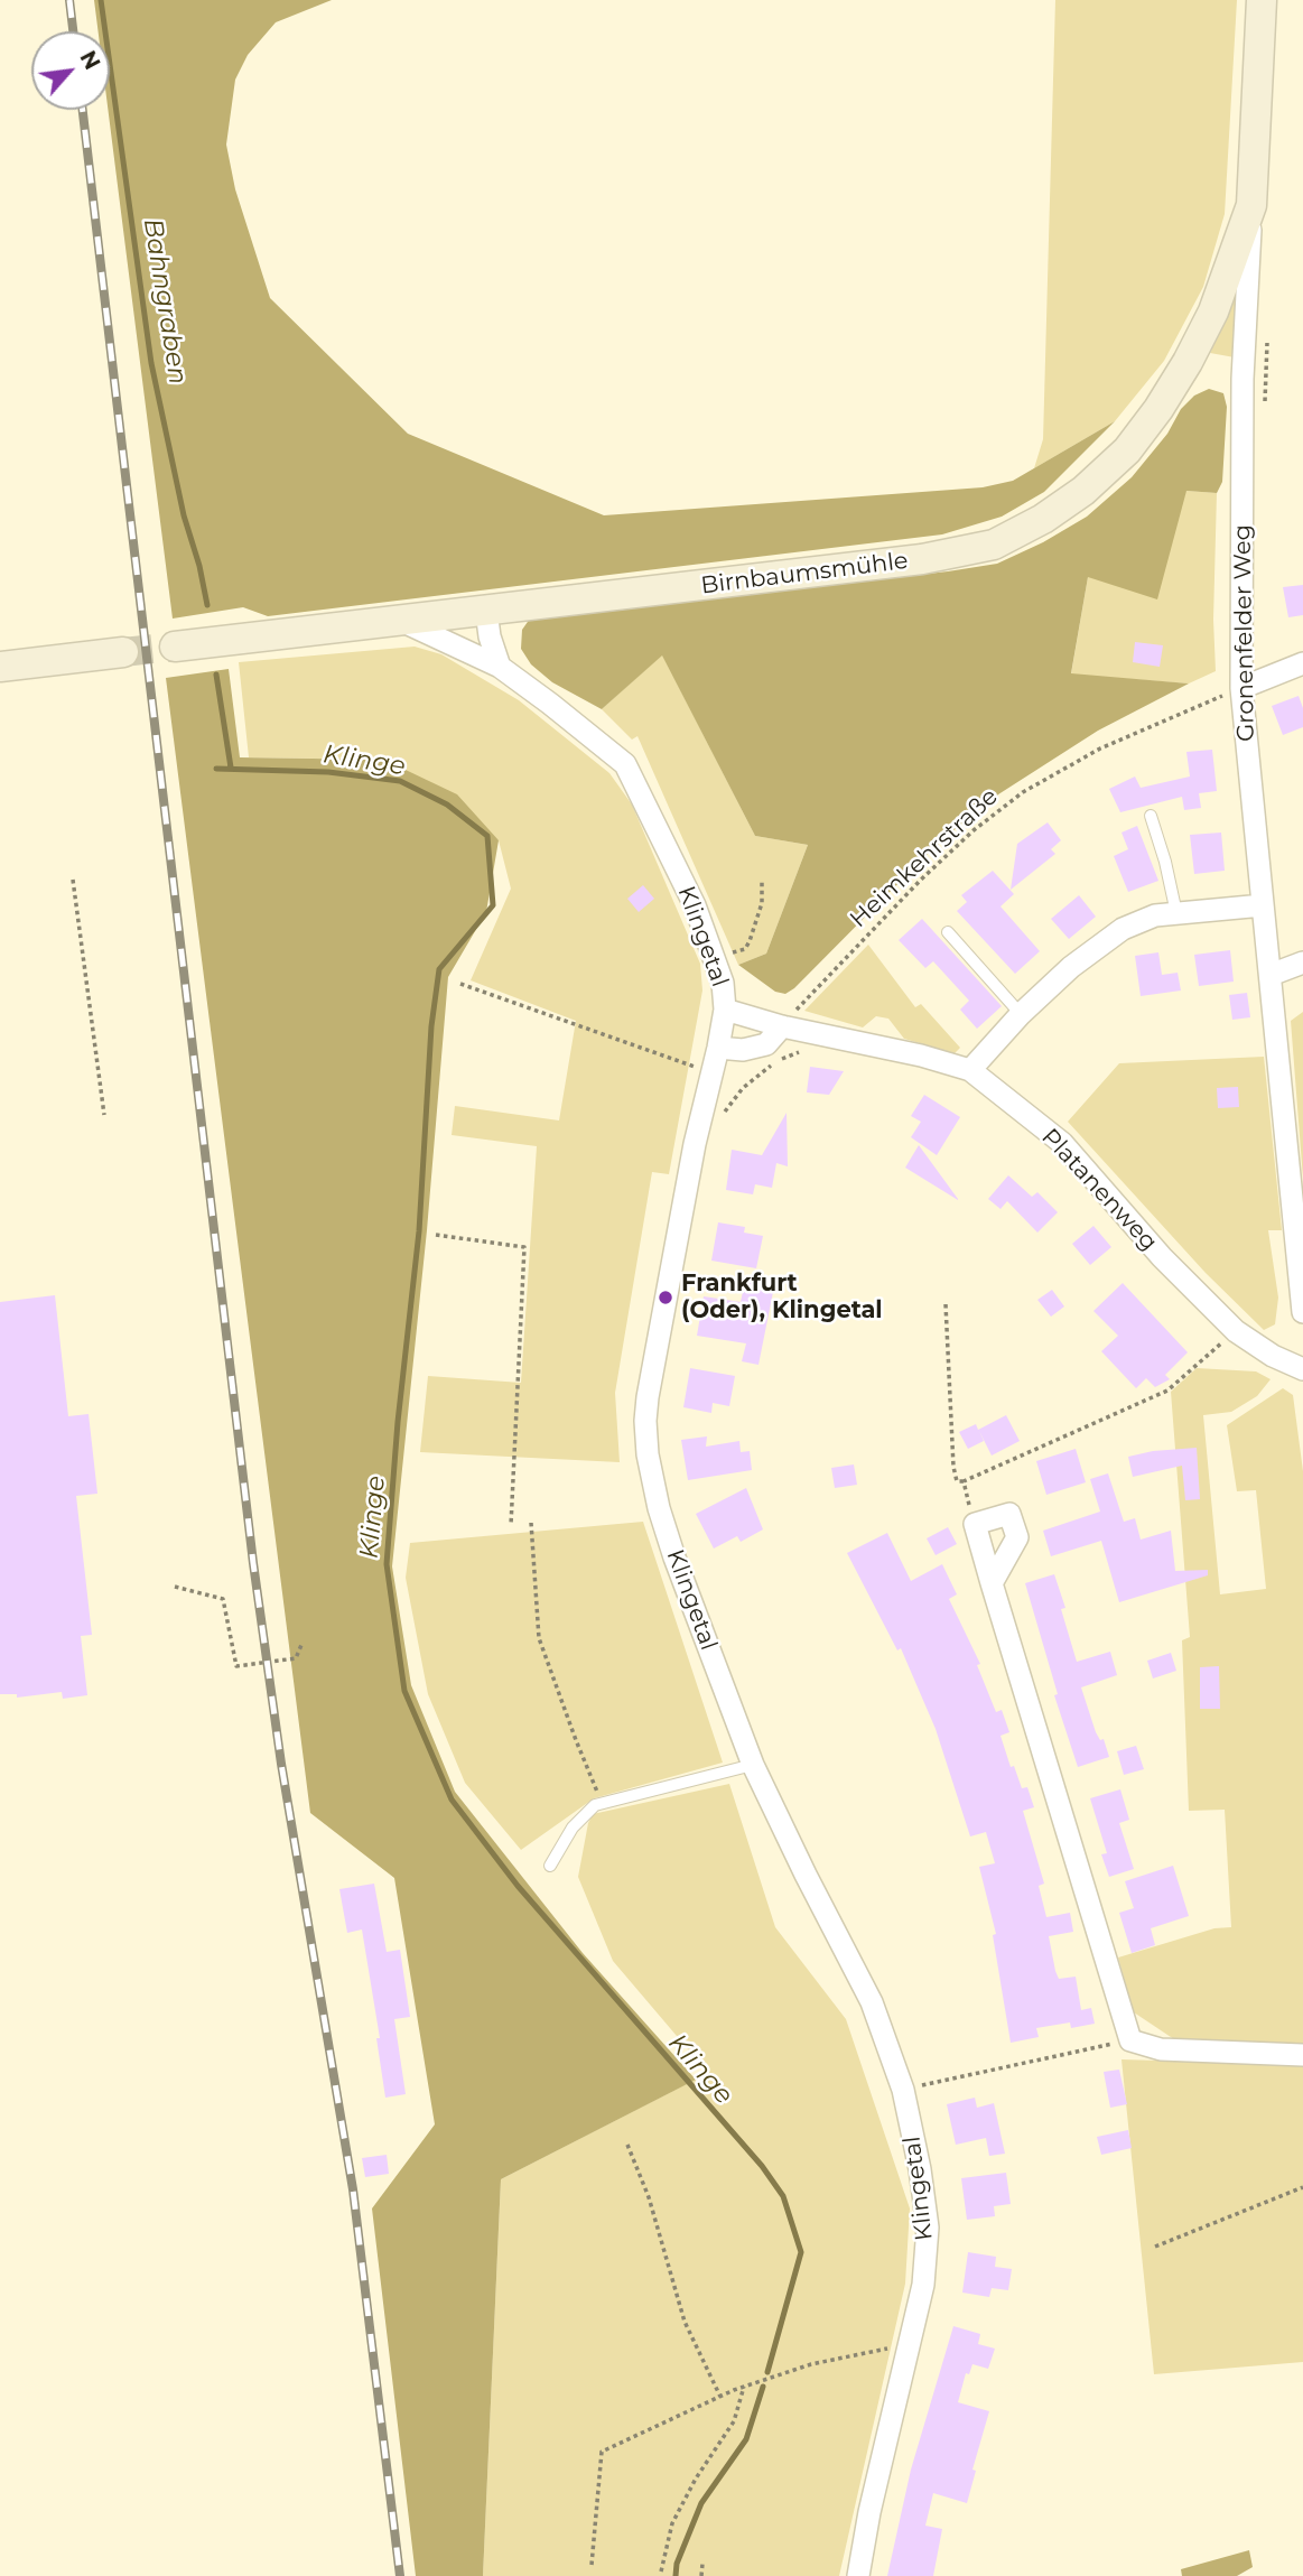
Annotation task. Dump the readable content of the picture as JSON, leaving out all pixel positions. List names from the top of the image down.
{
  "streets": {
    "main road": ["Birnbaumsmühle", "Gronenfelder Weg"],
    "street": ["Klingetal", "Platanenweg"],
    "path": ["Heimkehrstraße"]
  },
  "crossings": [
    ["Birnbaumsmühle", "Gronenfelder Weg"],
    ["Birnbaumsmühle", "Klingetal"],
    ["Gronenfelder Weg", "Heimkehrstraße"],
    ["Heimkehrstraße", "Platanenweg"],
    ["Klingetal", "Platanenweg"]
  ],
  "water": ["Bahngraben", "Klinge"],
  "places": ["Frankfurt (Oder), Klingetal"],
  "north": "top right"
}
